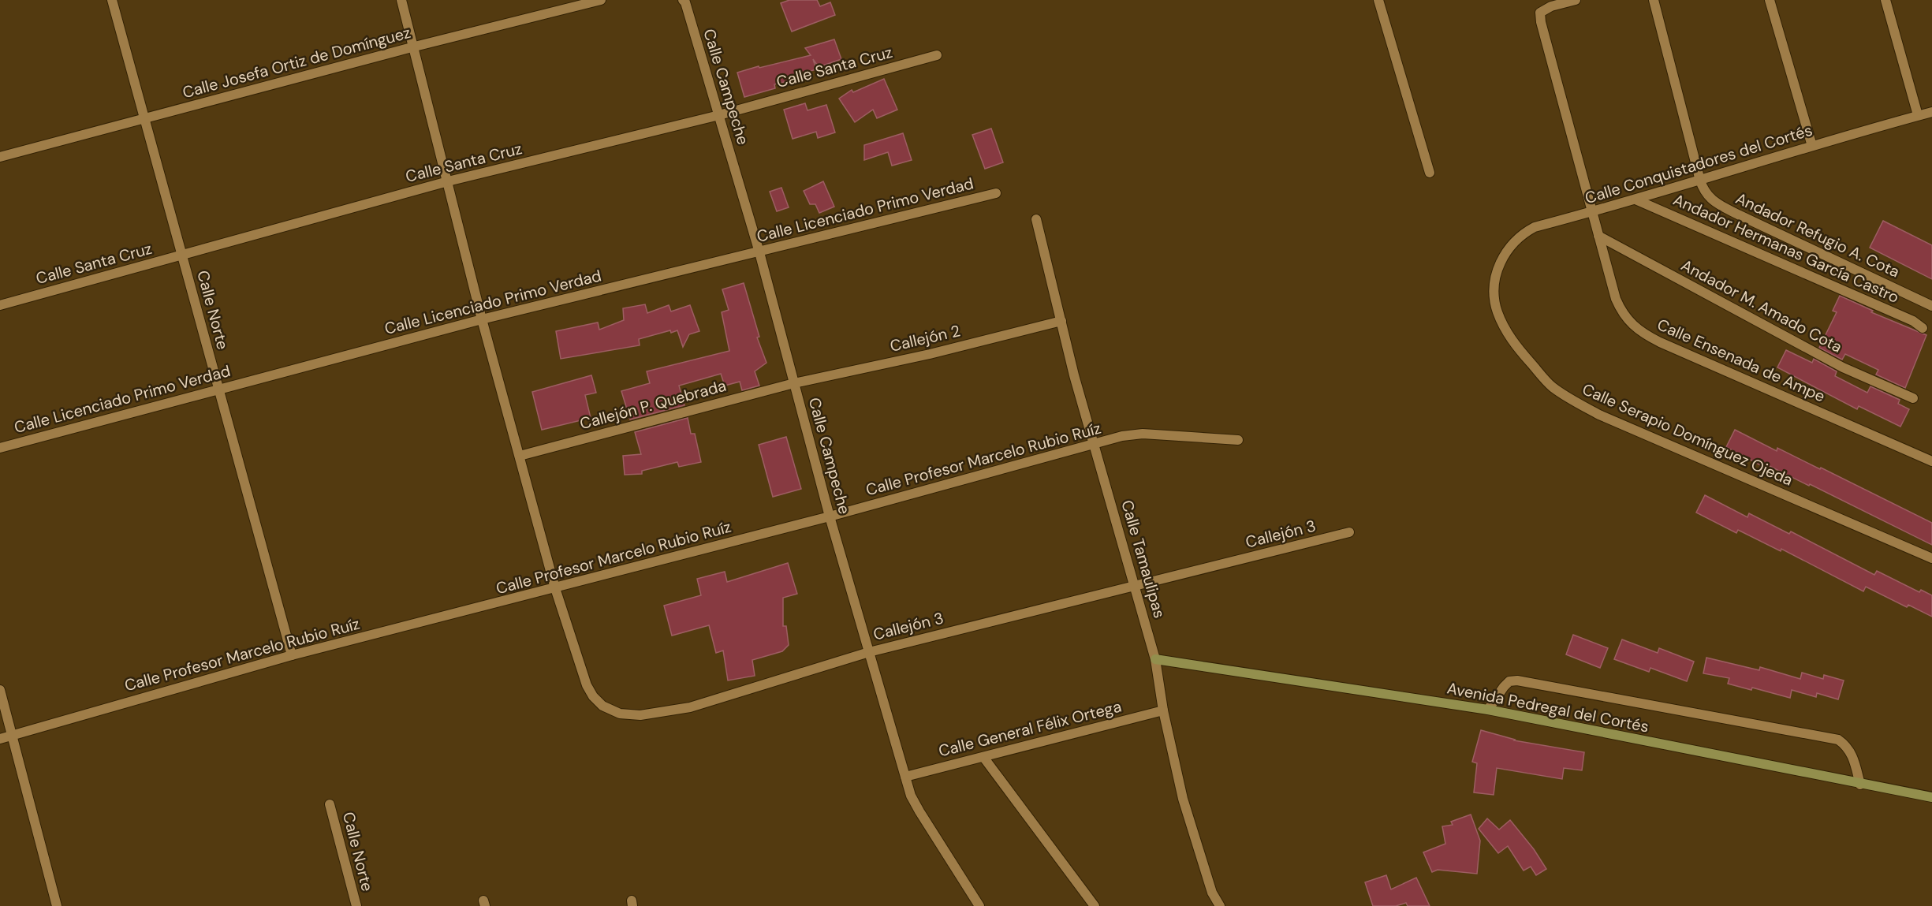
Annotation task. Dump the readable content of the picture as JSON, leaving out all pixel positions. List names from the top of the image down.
{
  "streets": {
    "street": [
      "Calle Josefa Ortiz de Domínguez",
      "Calle Santa Cruz",
      "Calle Campeche",
      "Calle Conquistadores del Cortés",
      "Calle Licenciado Primo Verdad",
      "Andador Refugio A. Cota",
      "Andador Hermanas García Castro",
      "Andador M. Amado Cota",
      "Calle Norte",
      "Callejón 2",
      "Calle Ensenada de Ampe",
      "Callejón P. Quebrada",
      "Calle Serapio Domínguez Ojeda",
      "Calle Profesor Marcelo Rubio Ruíz",
      "Callejón 3",
      "Calle Tamaulipas",
      "Avenida Pedregal del Cortés",
      "Calle General Félix Ortega"
    ]
  },
  "crossings": [
    ["Calle Josefa Ortiz de Domínguez", "Calle Norte"],
    ["Calle Josefa Ortiz de Domínguez", "Callejón 3"],
    ["Calle Santa Cruz", "Calle Campeche"],
    ["Calle Santa Cruz", "Calle Norte"],
    ["Calle Santa Cruz", "Callejón 3"],
    ["Calle Campeche", "Calle Licenciado Primo Verdad"],
    ["Calle Campeche", "Callejón 2"],
    ["Calle Campeche", "Callejón P. Quebrada"],
    ["Calle Campeche", "Calle Profesor Marcelo Rubio Ruíz"],
    ["Calle Campeche", "Callejón 3"],
    ["Calle Campeche", "Calle General Félix Ortega"],
    ["Calle Conquistadores del Cortés", "Andador Refugio A. Cota"],
    ["Calle Conquistadores del Cortés", "Andador Hermanas García Castro"],
    ["Calle Conquistadores del Cortés", "Calle Ensenada de Ampe"],
    ["Calle Conquistadores del Cortés", "Calle Serapio Domínguez Ojeda"],
    ["Calle Licenciado Primo Verdad", "Calle Norte"],
    ["Calle Licenciado Primo Verdad", "Callejón 3"],
    ["Andador M. Amado Cota", "Calle Ensenada de Ampe"],
    ["Calle Norte", "Calle Profesor Marcelo Rubio Ruíz"],
    ["Callejón 2", "Callejón P. Quebrada"],
    ["Callejón 2", "Calle Tamaulipas"],
    ["Callejón P. Quebrada", "Callejón 3"],
    ["Calle Profesor Marcelo Rubio Ruíz", "Callejón 3"],
    ["Calle Profesor Marcelo Rubio Ruíz", "Calle Tamaulipas"],
    ["Callejón 3", "Calle Tamaulipas"],
    ["Calle Tamaulipas", "Avenida Pedregal del Cortés"],
    ["Calle Tamaulipas", "Calle General Félix Ortega"]
  ]
}
